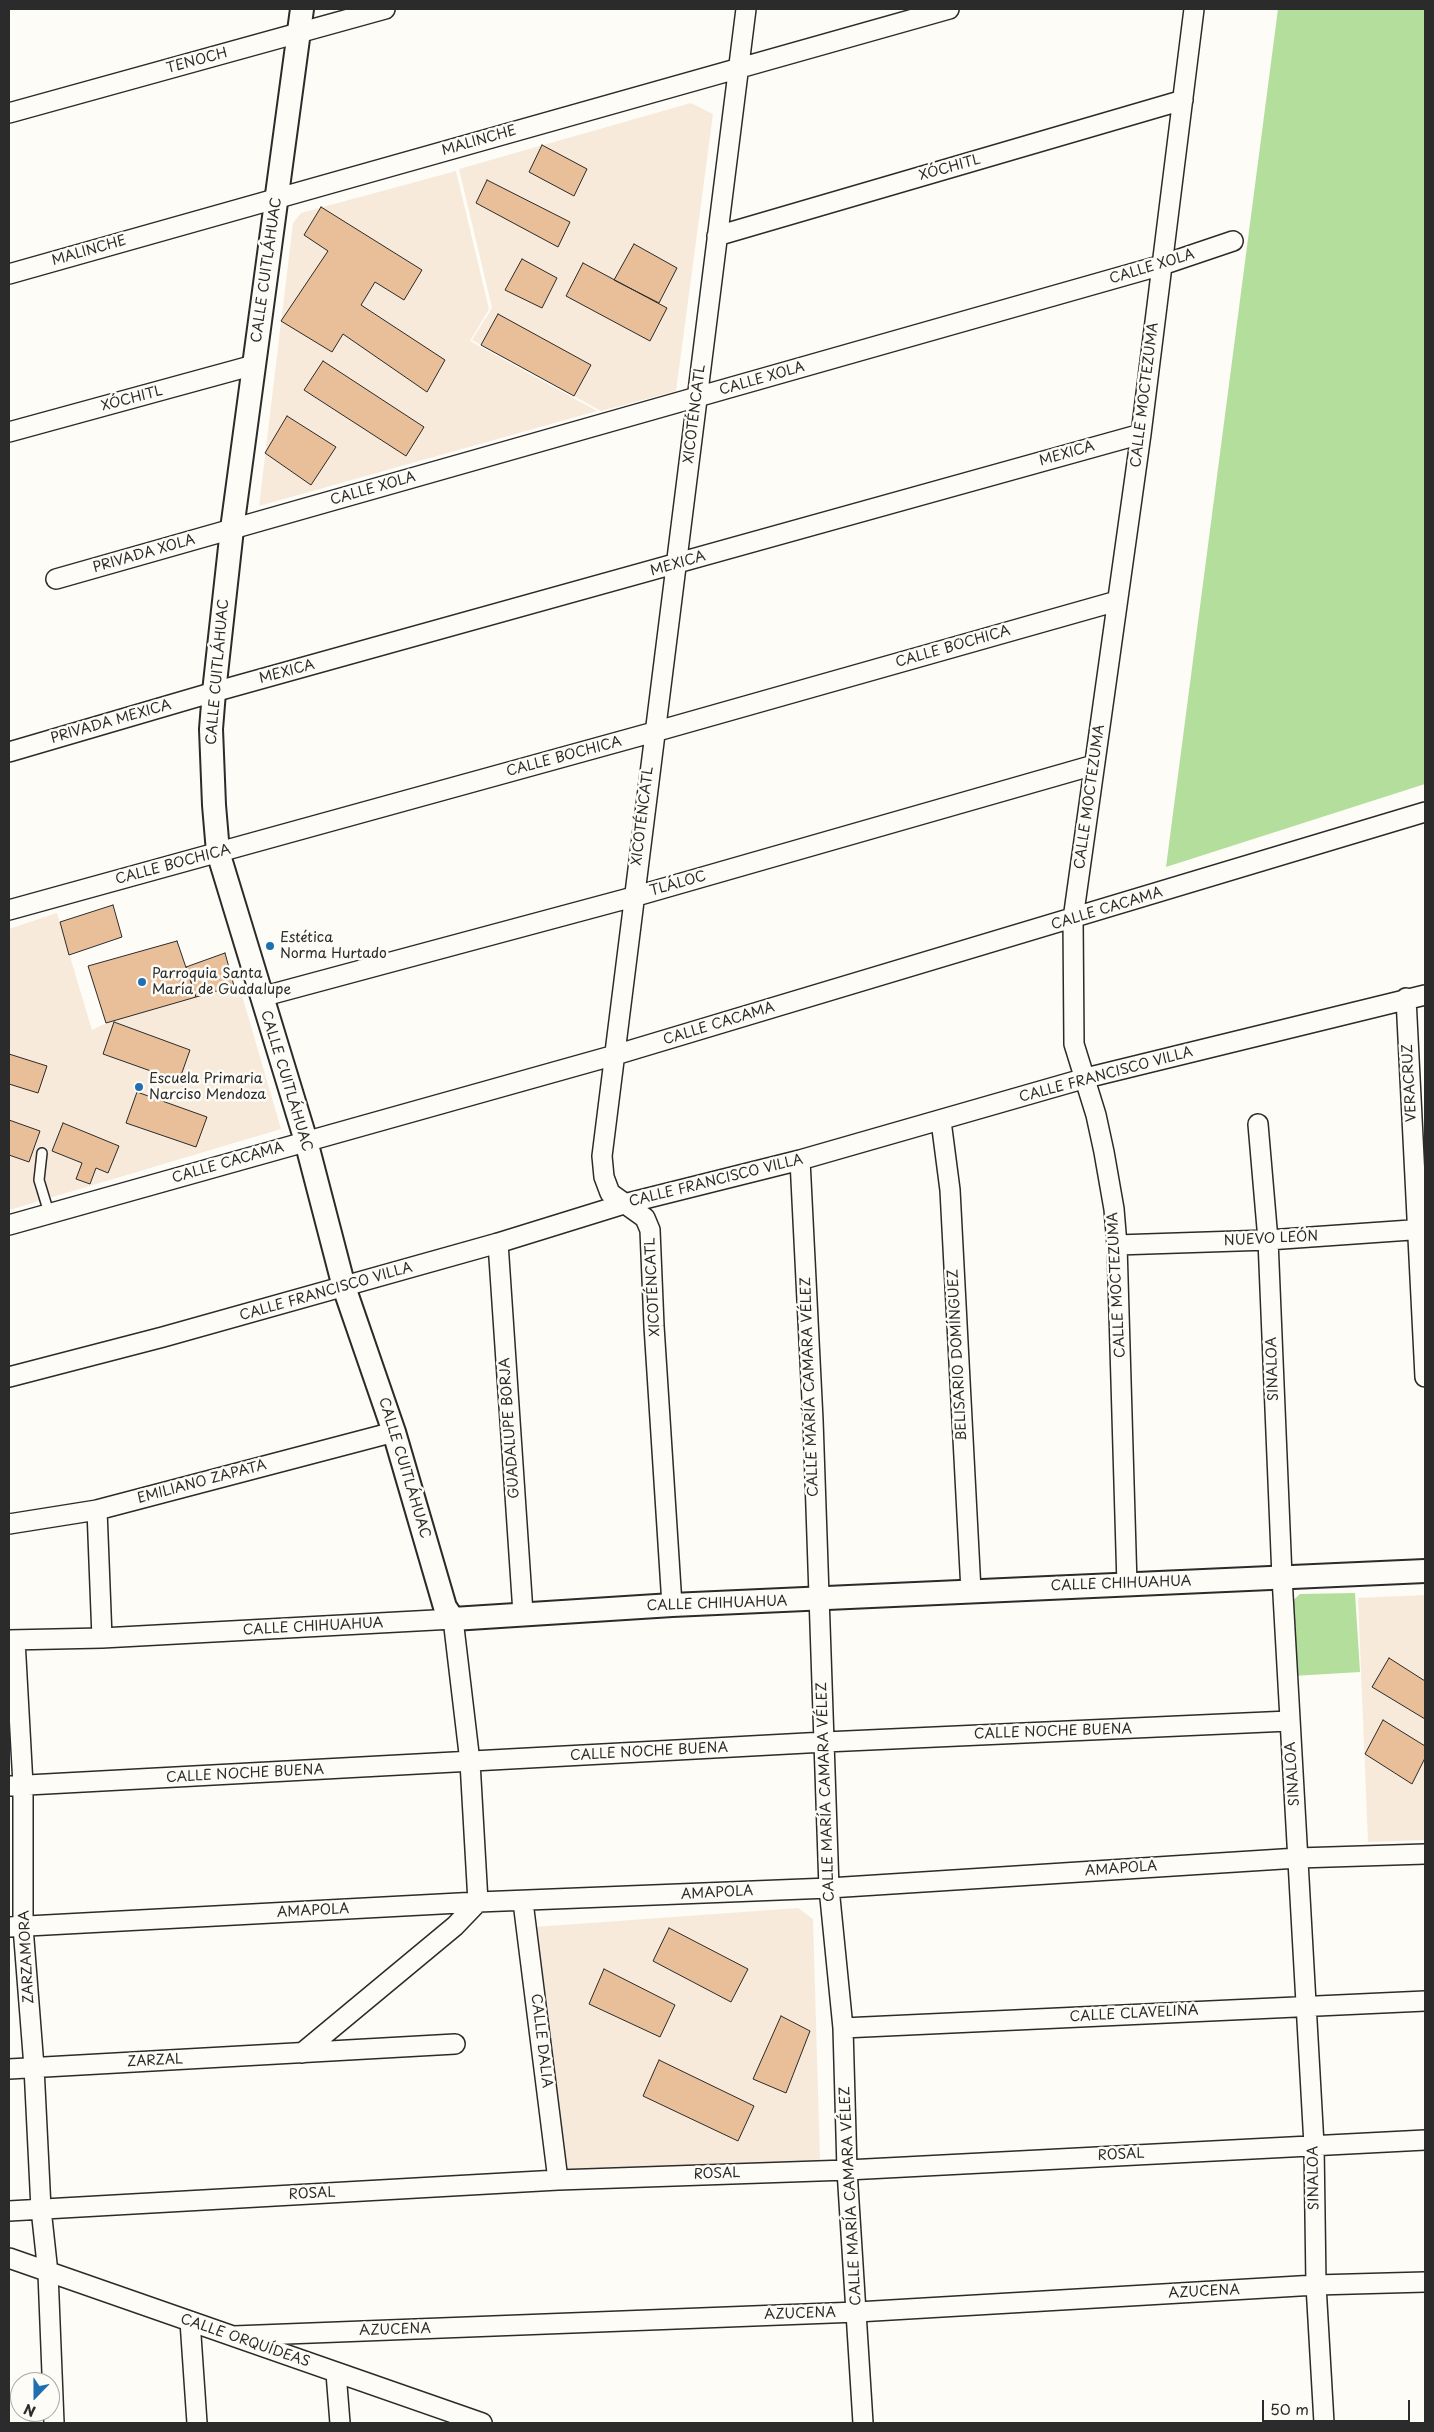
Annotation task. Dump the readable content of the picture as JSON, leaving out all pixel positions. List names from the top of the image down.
{
  "streets": {
    "street": [
      "TENOCH",
      "MALINCHE",
      "XÓCHITL",
      "CALLE XOLA",
      "CALLE CUITLÁHUAC",
      "CALLE MOCTEZUMA",
      "XICOTÉNCATL",
      "MEXICA",
      "PRIVADA XOLA",
      "CALLE BOCHICA",
      "PRIVADA MEXICA",
      "TLÁLOC",
      "CALLE CACAMA",
      "CALLE FRANCISCO VILLA",
      "VERACRUZ",
      "NUEVO LEÓN",
      "BELISARIO DOMÍNGUEZ",
      "SINALOA",
      "CALLE MARÍA CAMARA VÉLEZ",
      "GUADALUPE BORJA",
      "EMILIANO ZAPATA",
      "CALLE CHIHUAHUA",
      "CALLE NOCHE BUENA",
      "AMAPOLA",
      "ZARZAMORA",
      "CALLE CLAVELINA",
      "CALLE DALIA",
      "ZARZAL",
      "ROSAL",
      "AZUCENA",
      "CALLE ORQUÍDEAS"
    ]
  },
  "crossings": [
    ["TENOCH", "CALLE CUITLÁHUAC"],
    ["MALINCHE", "CALLE CUITLÁHUAC"],
    ["MALINCHE", "XICOTÉNCATL"],
    ["XÓCHITL", "CALLE CUITLÁHUAC"],
    ["XÓCHITL", "CALLE MOCTEZUMA"],
    ["XÓCHITL", "XICOTÉNCATL"],
    ["CALLE XOLA", "CALLE CUITLÁHUAC"],
    ["CALLE XOLA", "CALLE MOCTEZUMA"],
    ["CALLE XOLA", "XICOTÉNCATL"],
    ["CALLE XOLA", "PRIVADA XOLA"],
    ["CALLE CUITLÁHUAC", "MEXICA"],
    ["CALLE CUITLÁHUAC", "PRIVADA XOLA"],
    ["CALLE CUITLÁHUAC", "CALLE BOCHICA"],
    ["CALLE CUITLÁHUAC", "PRIVADA MEXICA"],
    ["CALLE CUITLÁHUAC", "TLÁLOC"],
    ["CALLE CUITLÁHUAC", "CALLE CACAMA"],
    ["CALLE CUITLÁHUAC", "CALLE FRANCISCO VILLA"],
    ["CALLE CUITLÁHUAC", "EMILIANO ZAPATA"],
    ["CALLE CUITLÁHUAC", "CALLE CHIHUAHUA"],
    ["CALLE CUITLÁHUAC", "CALLE NOCHE BUENA"],
    ["CALLE CUITLÁHUAC", "AMAPOLA"],
    ["CALLE MOCTEZUMA", "MEXICA"],
    ["CALLE MOCTEZUMA", "CALLE BOCHICA"],
    ["CALLE MOCTEZUMA", "TLÁLOC"],
    ["CALLE MOCTEZUMA", "CALLE CACAMA"],
    ["CALLE MOCTEZUMA", "CALLE FRANCISCO VILLA"],
    ["CALLE MOCTEZUMA", "NUEVO LEÓN"],
    ["CALLE MOCTEZUMA", "CALLE CHIHUAHUA"],
    ["XICOTÉNCATL", "MEXICA"],
    ["XICOTÉNCATL", "CALLE BOCHICA"],
    ["XICOTÉNCATL", "TLÁLOC"],
    ["XICOTÉNCATL", "CALLE CACAMA"],
    ["XICOTÉNCATL", "CALLE FRANCISCO VILLA"],
    ["XICOTÉNCATL", "CALLE CHIHUAHUA"],
    ["MEXICA", "PRIVADA MEXICA"],
    ["CALLE FRANCISCO VILLA", "VERACRUZ"],
    ["CALLE FRANCISCO VILLA", "BELISARIO DOMÍNGUEZ"],
    ["CALLE FRANCISCO VILLA", "CALLE MARÍA CAMARA VÉLEZ"],
    ["CALLE FRANCISCO VILLA", "GUADALUPE BORJA"],
    ["VERACRUZ", "NUEVO LEÓN"],
    ["NUEVO LEÓN", "SINALOA"],
    ["BELISARIO DOMÍNGUEZ", "CALLE CHIHUAHUA"],
    ["SINALOA", "CALLE CHIHUAHUA"],
    ["SINALOA", "CALLE NOCHE BUENA"],
    ["SINALOA", "AMAPOLA"],
    ["SINALOA", "CALLE CLAVELINA"],
    ["SINALOA", "ROSAL"],
    ["SINALOA", "AZUCENA"],
    ["CALLE MARÍA CAMARA VÉLEZ", "CALLE CHIHUAHUA"],
    ["CALLE MARÍA CAMARA VÉLEZ", "CALLE NOCHE BUENA"],
    ["CALLE MARÍA CAMARA VÉLEZ", "AMAPOLA"],
    ["CALLE MARÍA CAMARA VÉLEZ", "CALLE CLAVELINA"],
    ["CALLE MARÍA CAMARA VÉLEZ", "ROSAL"],
    ["CALLE MARÍA CAMARA VÉLEZ", "AZUCENA"],
    ["GUADALUPE BORJA", "CALLE CHIHUAHUA"],
    ["CALLE CHIHUAHUA", "ZARZAMORA"],
    ["CALLE NOCHE BUENA", "ZARZAMORA"],
    ["AMAPOLA", "ZARZAMORA"],
    ["AMAPOLA", "CALLE DALIA"],
    ["ZARZAMORA", "ZARZAL"],
    ["ZARZAMORA", "ROSAL"],
    ["ZARZAMORA", "CALLE ORQUÍDEAS"],
    ["CALLE DALIA", "ROSAL"],
    ["AZUCENA", "CALLE ORQUÍDEAS"]
  ],
  "places": ["Estética Norma Hurtado", "Parroquia Santa María de Guadalupe", "Escuela Primaria Narciso Mendoza"],
  "scale_bar": "50 m",
  "north": "bottom"
}
